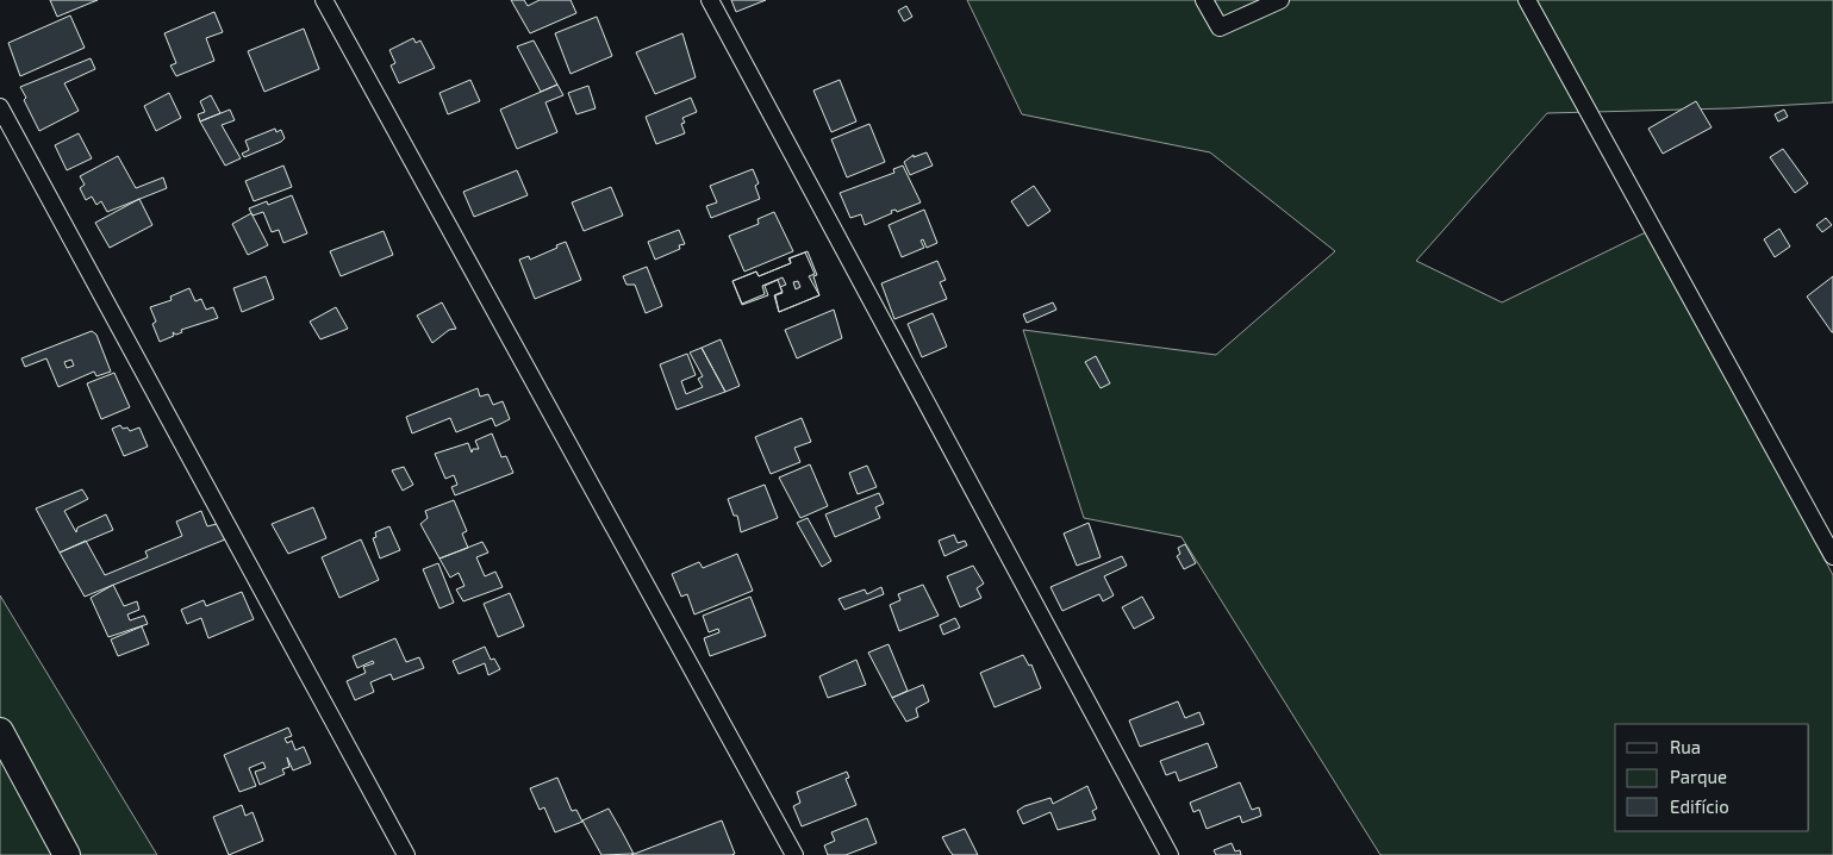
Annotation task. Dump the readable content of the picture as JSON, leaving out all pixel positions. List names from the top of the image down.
{
  "legend": ["Rua", "Parque", "Edifício"]
}
